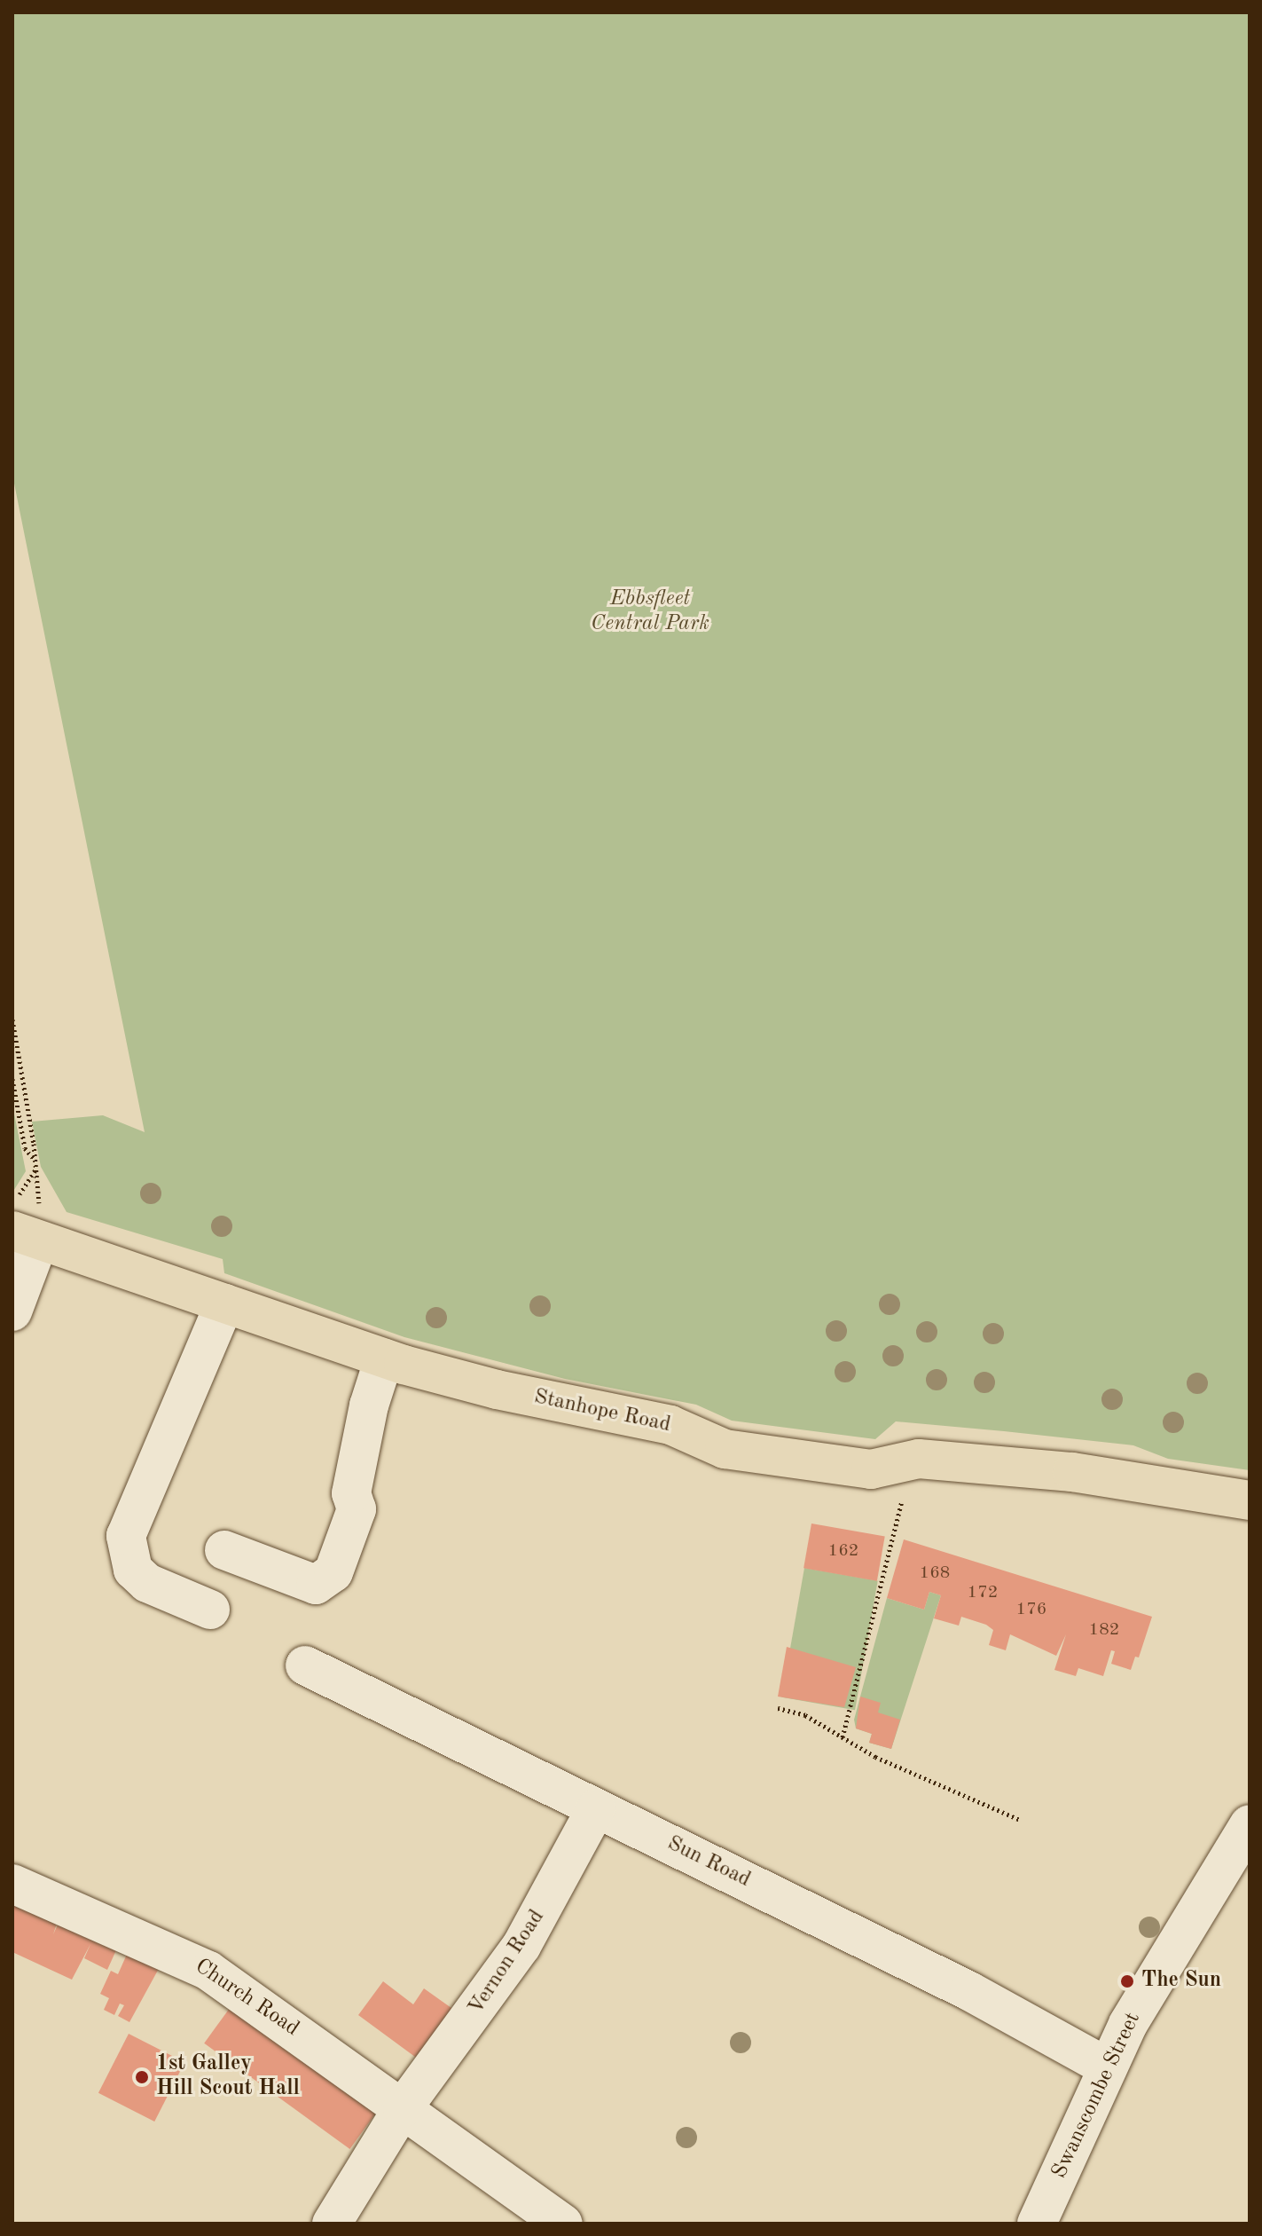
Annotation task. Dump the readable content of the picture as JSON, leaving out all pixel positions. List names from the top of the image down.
{
  "streets": {
    "main road": ["Stanhope Road"],
    "street": [
      "Sun Road",
      "Vernon Road",
      "Church Road",
      "Swanscombe Street"
    ]
  },
  "crossings": [
    ["Sun Road", "Vernon Road"],
    ["Sun Road", "Swanscombe Street"],
    ["Vernon Road", "Church Road"]
  ],
  "parks": ["Ebbsfleet Central Park"],
  "places": ["The Sun", "1st Galley Hill Scout Hall"],
  "house_numbers": [
    "162",
    "168",
    "172",
    "176",
    "182"
  ]
}
